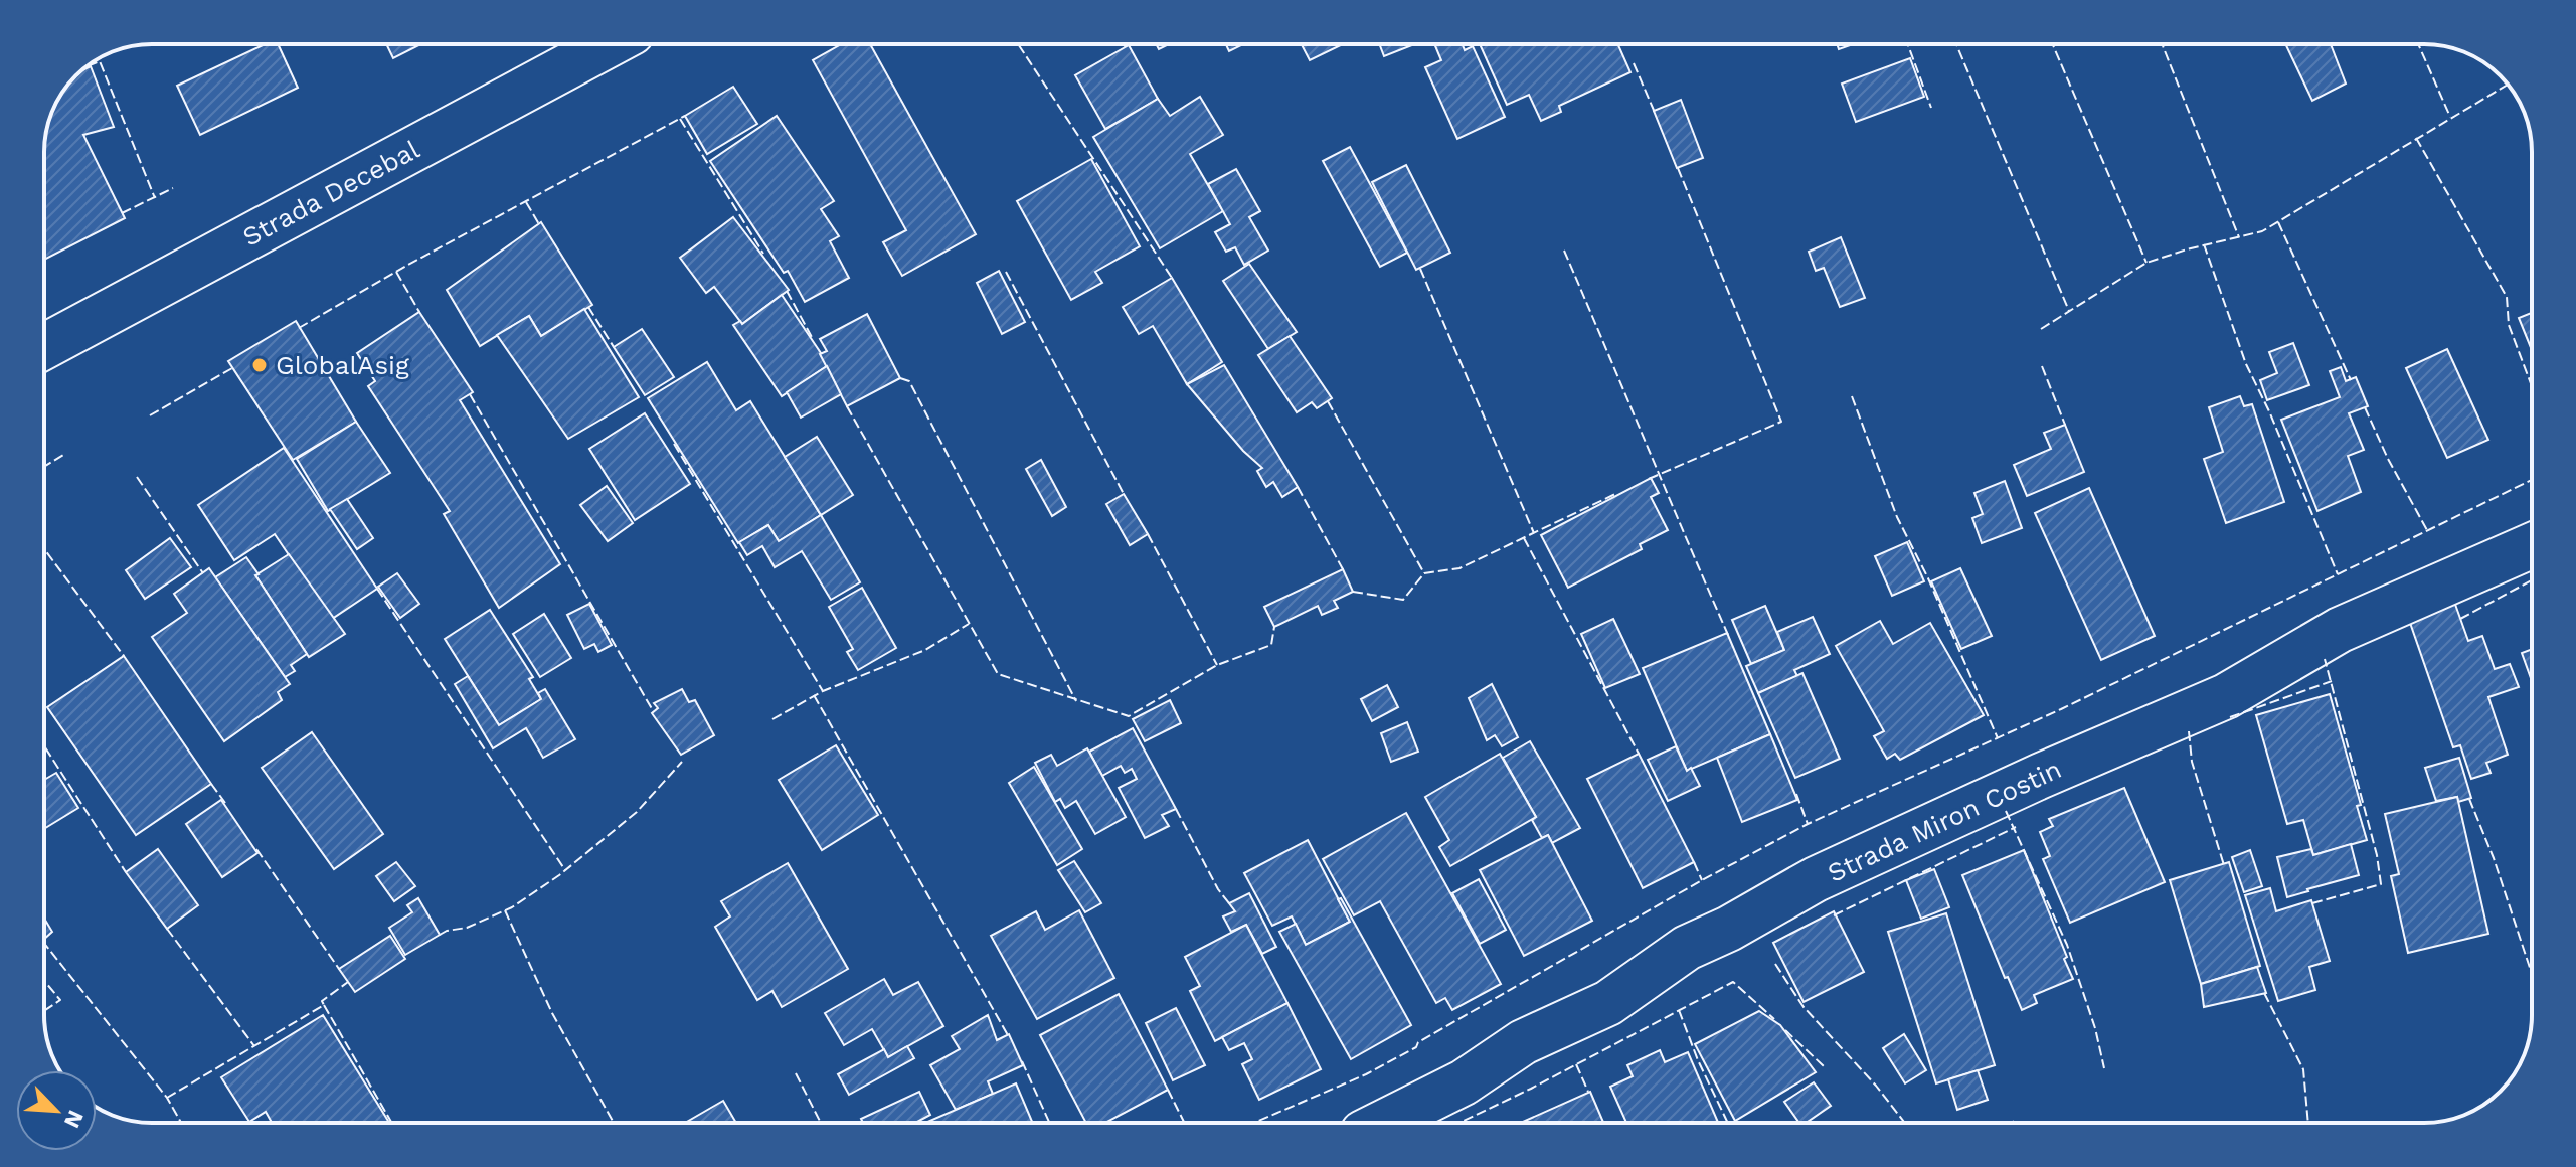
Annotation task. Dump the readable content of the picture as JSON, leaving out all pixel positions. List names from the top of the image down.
{
  "streets": {
    "street": ["Strada Decebal", "Strada Miron Costin"]
  },
  "places": ["GlobalAsig"],
  "north": "bottom right"
}
